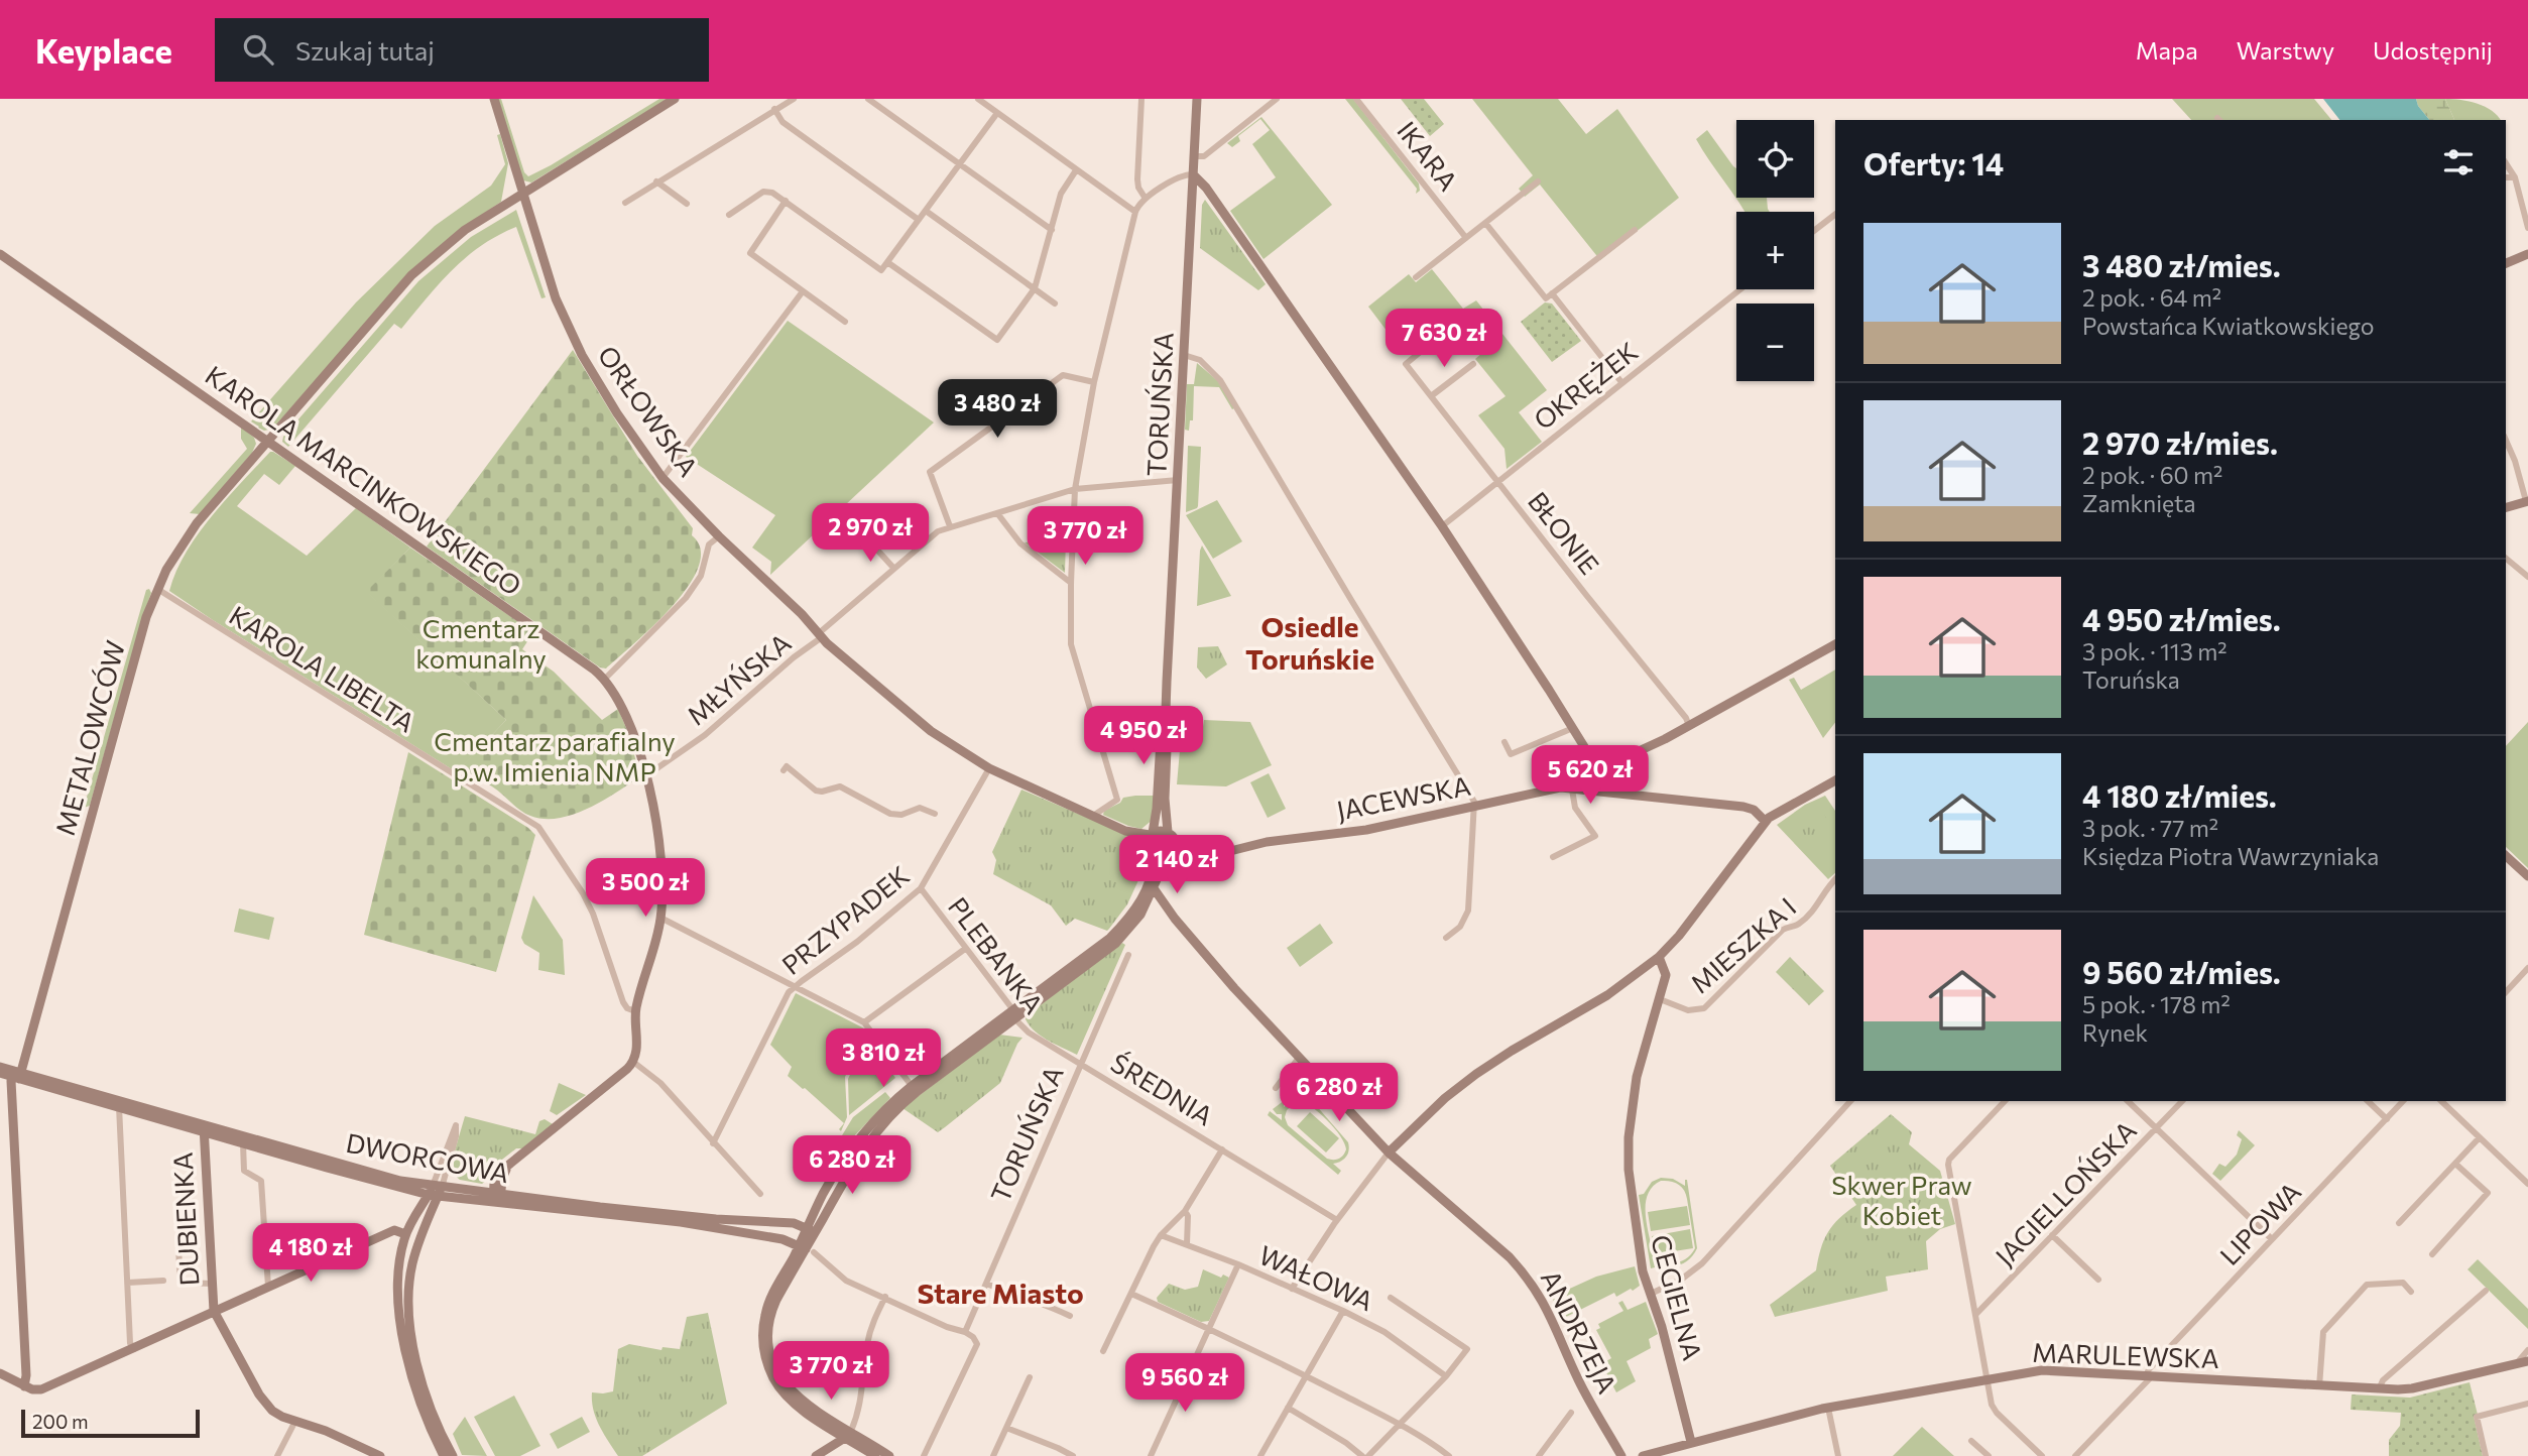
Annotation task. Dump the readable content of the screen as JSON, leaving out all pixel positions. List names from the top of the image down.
{
  "streets": {
    "street": [
      "IKARA",
      "OKRĘŻEK",
      "TORUŃSKA",
      "ORŁOWSKA",
      "KAROLA MARCINKOWSKIEGO",
      "BŁONIE",
      "KAROLA LIBELTA",
      "MŁYŃSKA",
      "METALOWCÓW",
      "JACEWSKA",
      "PRZYPADEK",
      "MIESZKA I",
      "PLEBANKA",
      "ŚREDNIA",
      "DWORCOWA",
      "JAGIELLOŃSKA",
      "DUBIENKA",
      "LIPOWA",
      "WAŁOWA",
      "CEGIELNA",
      "ANDRZEJA",
      "MARULEWSKA"
    ]
  },
  "crossings": [
    ["OKRĘŻEK", "BŁONIE"],
    ["TORUŃSKA", "ORŁOWSKA"],
    ["TORUŃSKA", "MŁYŃSKA"],
    ["TORUŃSKA", "JACEWSKA"],
    ["TORUŃSKA", "PLEBANKA"],
    ["TORUŃSKA", "ŚREDNIA"],
    ["ORŁOWSKA", "MŁYŃSKA"],
    ["ORŁOWSKA", "METALOWCÓW"],
    ["ORŁOWSKA", "JACEWSKA"],
    ["ORŁOWSKA", "PRZYPADEK"],
    ["KAROLA MARCINKOWSKIEGO", "KAROLA LIBELTA"],
    ["KAROLA MARCINKOWSKIEGO", "MŁYŃSKA"],
    ["KAROLA MARCINKOWSKIEGO", "METALOWCÓW"],
    ["BŁONIE", "JACEWSKA"],
    ["KAROLA LIBELTA", "METALOWCÓW"],
    ["METALOWCÓW", "DWORCOWA"],
    ["PRZYPADEK", "PLEBANKA"],
    ["MIESZKA I", "CEGIELNA"],
    ["PLEBANKA", "ŚREDNIA"],
    ["DWORCOWA", "DUBIENKA"],
    ["LIPOWA", "MARULEWSKA"],
    ["CEGIELNA", "MARULEWSKA"]
  ],
  "districts": ["Osiedle Toruńskie", "Stare Miasto"],
  "parks": ["Cmentarz komunalny", "Cmentarz parafialny p.w. Imienia NMP", "Skwer Praw Kobiet"],
  "scale_bar": "200 m",
  "page": {
    "header": "Keyplace",
    "search": "Szukaj tutaj",
    "nav": ["Mapa", "Warstwy", "Udostępnij"],
    "map_buttons": ["+", "−"],
    "heading": "Oferty: 14",
    "list": [
      {
        "name": "3 480 zł/mies.",
        "note": "2 pok. · 64 m² · Powstańca Kwiatkowskiego"
      },
      {
        "name": "2 970 zł/mies.",
        "note": "2 pok. · 60 m² · Zamknięta"
      },
      {
        "name": "4 950 zł/mies.",
        "note": "3 pok. · 113 m² · Toruńska"
      },
      {
        "name": "4 180 zł/mies.",
        "note": "3 pok. · 77 m² · Księdza Piotra Wawrzyniaka"
      },
      {
        "name": "9 560 zł/mies.",
        "note": "5 pok. · 178 m² · Rynek"
      }
    ],
    "price": [
      "7 630 zł",
      "3 480 zł",
      "2 970 zł",
      "3 770 zł",
      "4 950 zł",
      "5 620 zł",
      "2 140 zł",
      "3 500 zł",
      "3 810 zł",
      "6 280 zł",
      "6 280 zł",
      "4 180 zł",
      "3 770 zł",
      "9 560 zł"
    ],
    "scale": "200 m"
  }
}
